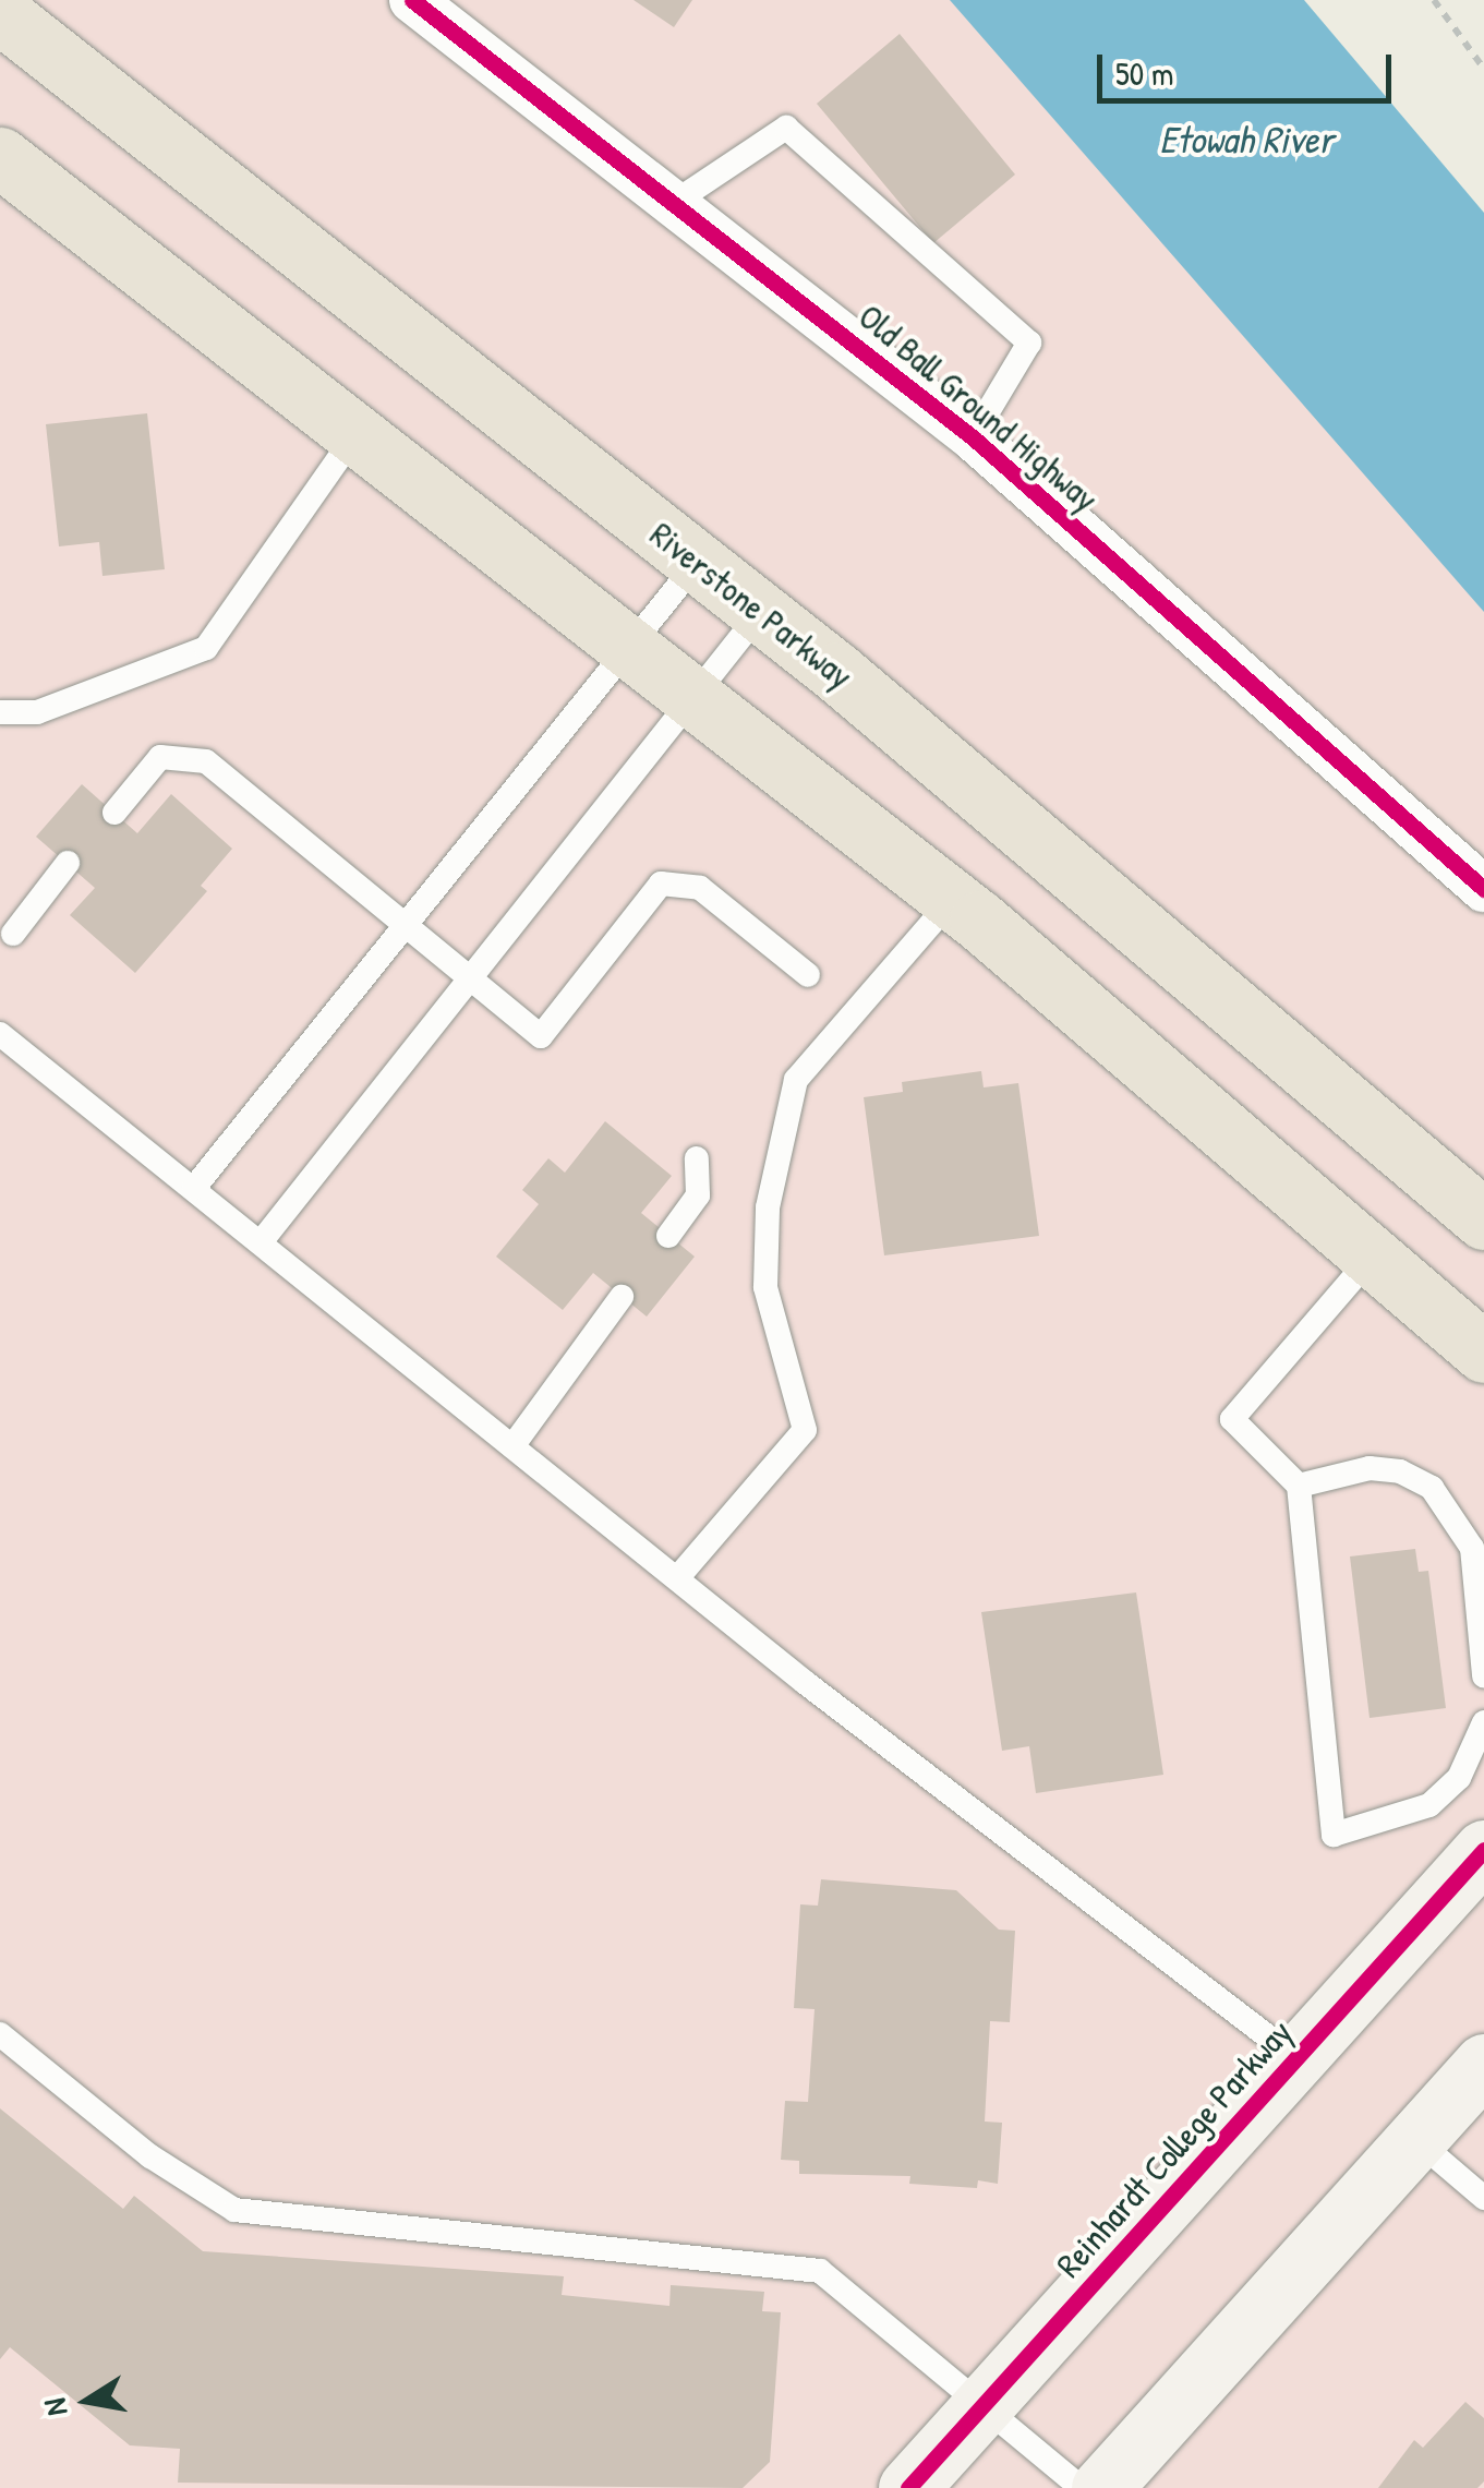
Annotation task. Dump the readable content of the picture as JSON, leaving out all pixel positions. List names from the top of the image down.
{
  "streets": {
    "main road": ["Riverstone Parkway"],
    "street": ["Old Ball Ground Highway", "Reinhardt College Parkway"]
  },
  "water": ["Etowah River"],
  "scale_bar": "50 m",
  "north": "left"
}
